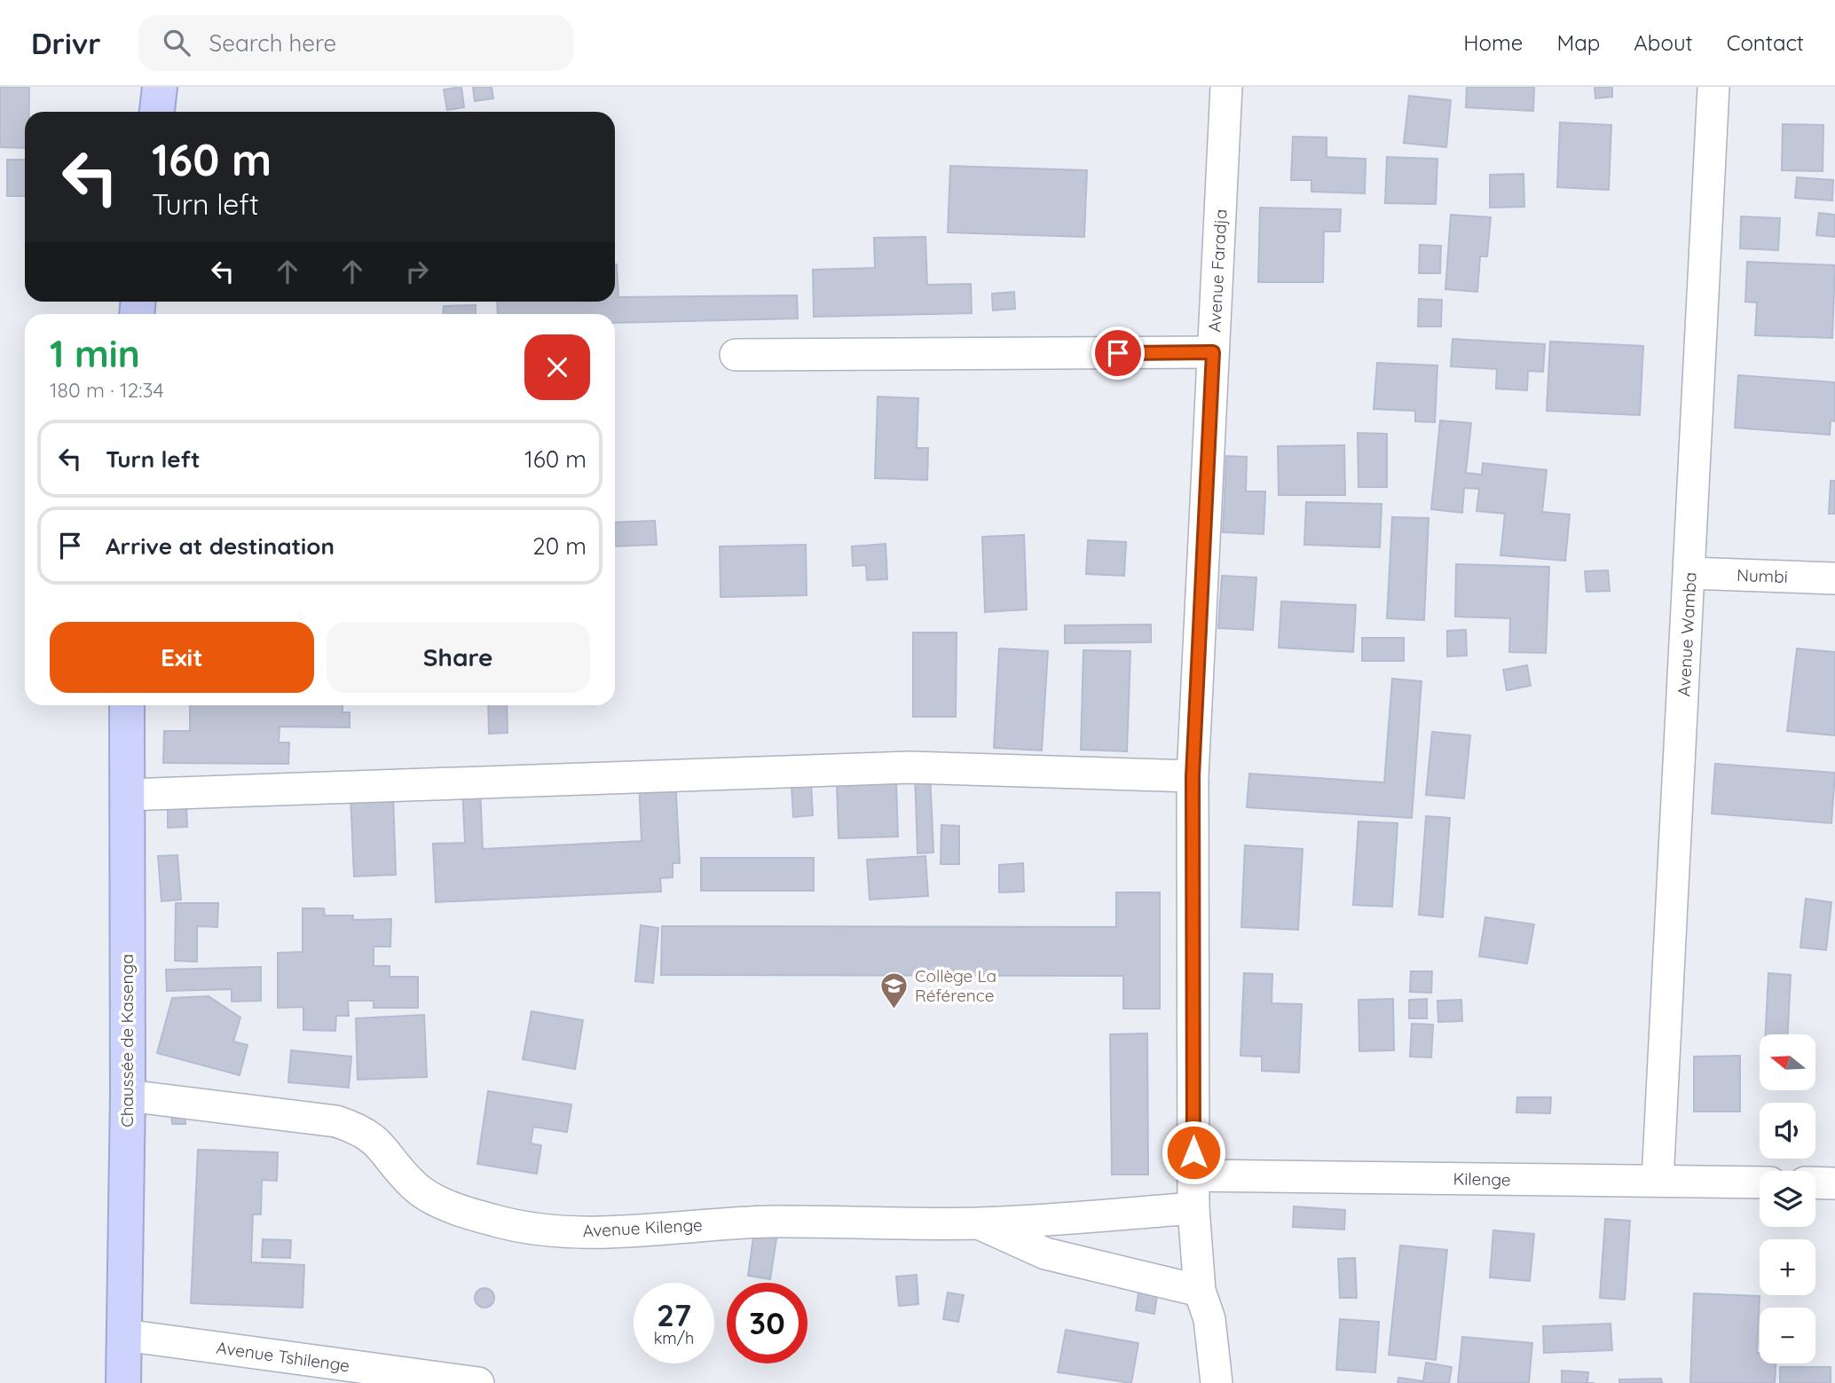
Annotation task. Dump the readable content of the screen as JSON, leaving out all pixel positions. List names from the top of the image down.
{
  "streets": {
    "main road": ["Chaussée de Kasenga"],
    "street": [
      "Avenue Faradja",
      "Numbi",
      "Avenue Wamba",
      "Kilenge",
      "Avenue Kilenge",
      "Avenue Tshilenge"
    ]
  },
  "crossings": [
    ["Avenue Faradja", "Kilenge"],
    ["Avenue Faradja", "Avenue Kilenge"],
    ["Numbi", "Avenue Wamba"],
    ["Avenue Wamba", "Kilenge"],
    ["Chaussée de Kasenga", "Avenue Kilenge"],
    ["Chaussée de Kasenga", "Avenue Tshilenge"]
  ],
  "places": {
    "school or university": ["Collège La Référence"]
  },
  "north": "left",
  "page": {
    "header": "Drivr",
    "search": "Search here",
    "nav": [
      "Home",
      "Map",
      "About",
      "Contact"
    ],
    "turn": ["160 m", "Turn left"],
    "heading": ["1 min", "180 m · 12:34"],
    "list": [
      {
        "name": "Turn left",
        "value": "160 m"
      },
      {
        "name": "Arrive at destination",
        "value": "20 m"
      }
    ],
    "buttons": ["Exit", "Share"],
    "map_buttons": ["+", "−"],
    "speed": "27 km/h",
    "limit": "30"
  }
}
